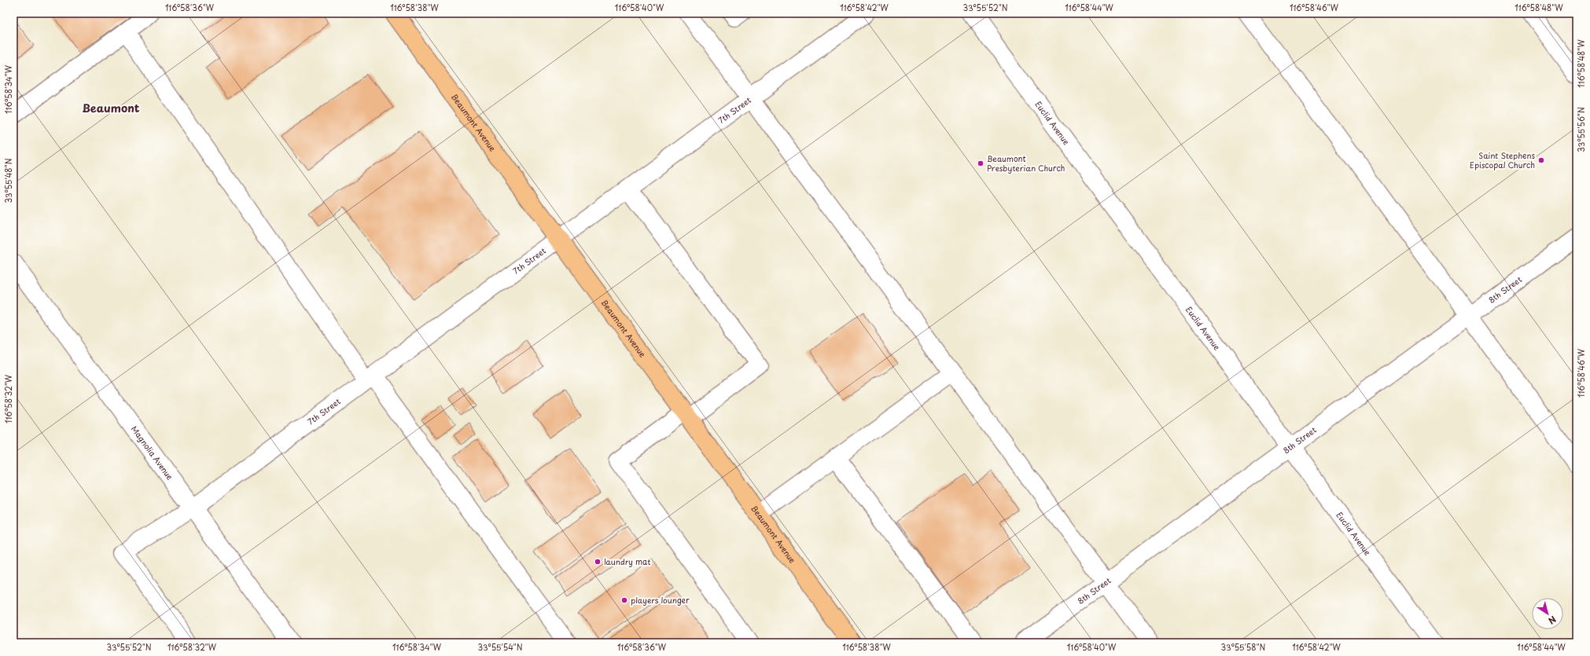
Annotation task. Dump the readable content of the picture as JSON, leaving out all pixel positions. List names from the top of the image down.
{
  "streets": {
    "main road": ["Beaumont Avenue"],
    "street": [
      "7th Street",
      "Euclid Avenue",
      "8th Street",
      "Magnolia Avenue"
    ]
  },
  "crossings": [
    ["7th Street", "Beaumont Avenue"],
    ["7th Street", "Magnolia Avenue"],
    ["Euclid Avenue", "8th Street"]
  ],
  "districts": ["Beaumont"],
  "places": [
    "Saint Stephens Episcopal Church",
    "Beaumont Presbyterian Church",
    "laundry mat",
    "players lounger"
  ],
  "north": "bottom right",
  "coordinates": [
    "116°58'36\"W",
    "116°58'38\"W",
    "116°58'40\"W",
    "116°58'42\"W",
    "33°55'52\"N",
    "116°58'44\"W",
    "116°58'46\"W",
    "116°58'48\"W",
    "116°58'34\"W",
    "33°55'56\"N",
    "33°55'48\"N",
    "116°58'32\"W",
    "33°55'54\"N",
    "33°55'58\"N"
  ]
}
